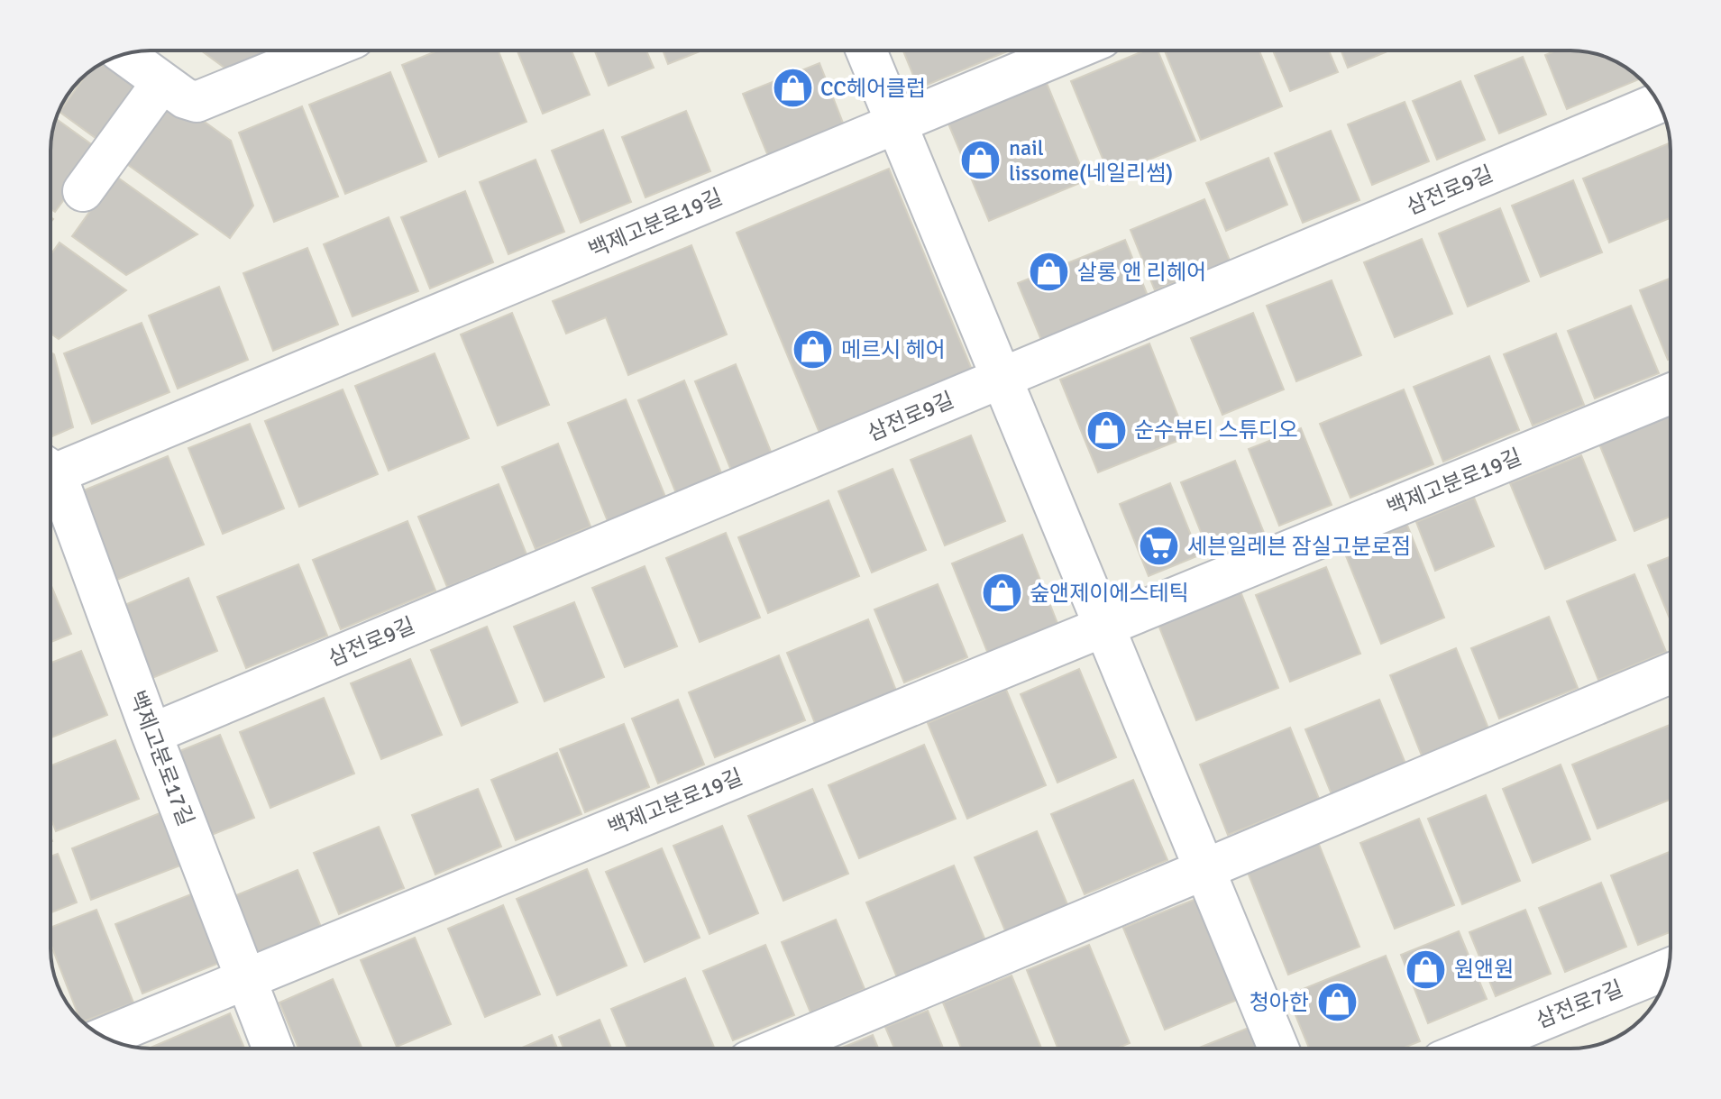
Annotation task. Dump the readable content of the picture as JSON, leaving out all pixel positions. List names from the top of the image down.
{
  "streets": {
    "street": [
      "삼전로9길",
      "백제고분로19길",
      "백제고분로17길",
      "삼전로7길"
    ]
  },
  "crossings": [
    ["삼전로9길", "백제고분로17길"],
    ["백제고분로19길", "백제고분로17길"]
  ],
  "places": {
    "shop": [
      "CC헤어클럽",
      "nail lissome(네일리썸)",
      "살롱 앤 리헤어",
      "메르시 헤어",
      "순수뷰티 스튜디오",
      "숲앤제이에스테틱",
      "원앤원",
      "청아한"
    ],
    "supermarket": ["세븐일레븐 잠실고분로점"]
  }
}
